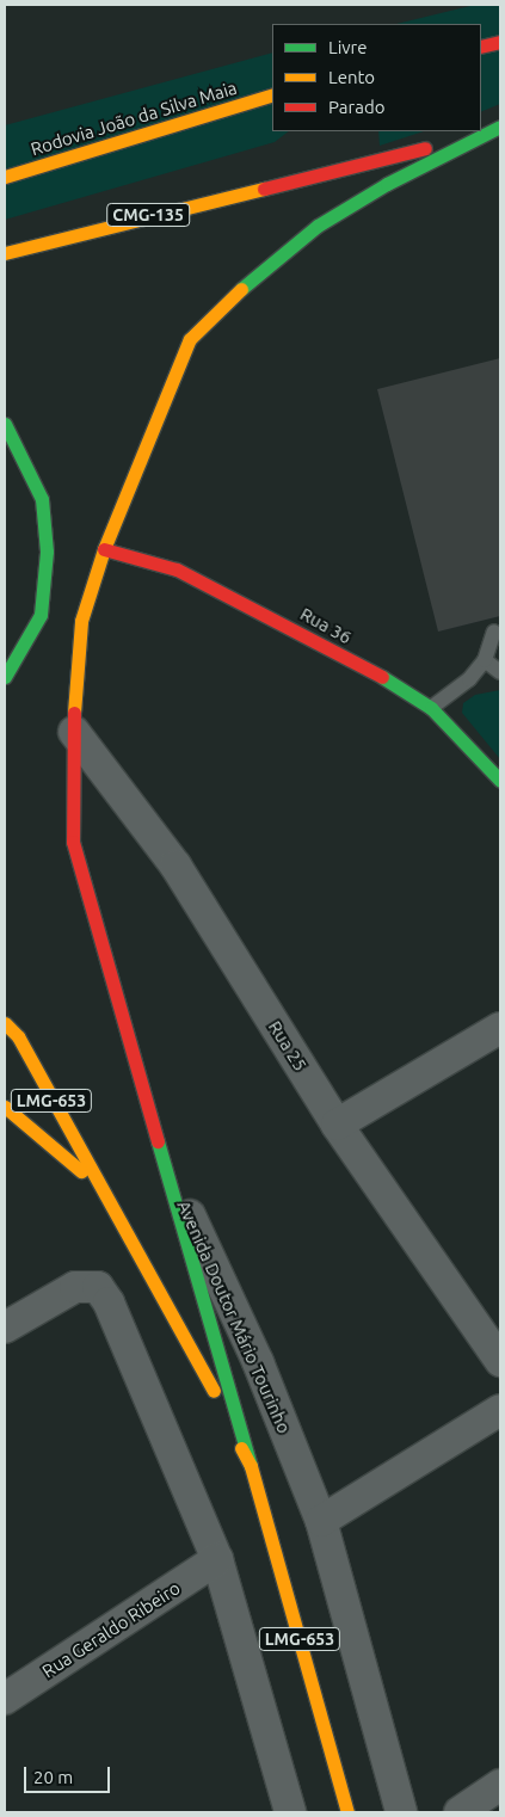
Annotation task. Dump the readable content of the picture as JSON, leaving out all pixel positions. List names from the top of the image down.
{
  "streets": {
    "main road": [
      "Rodovia João da Silva Maia",
      "CMG-135",
      "Rua 36",
      "LMG-653"
    ],
    "street": ["Rua 25", "Avenida Doutor Mário Tourinho", "Rua Geraldo Ribeiro"]
  },
  "legend": ["Livre", "Lento", "Parado"],
  "scale_bar": "20 m"
}
